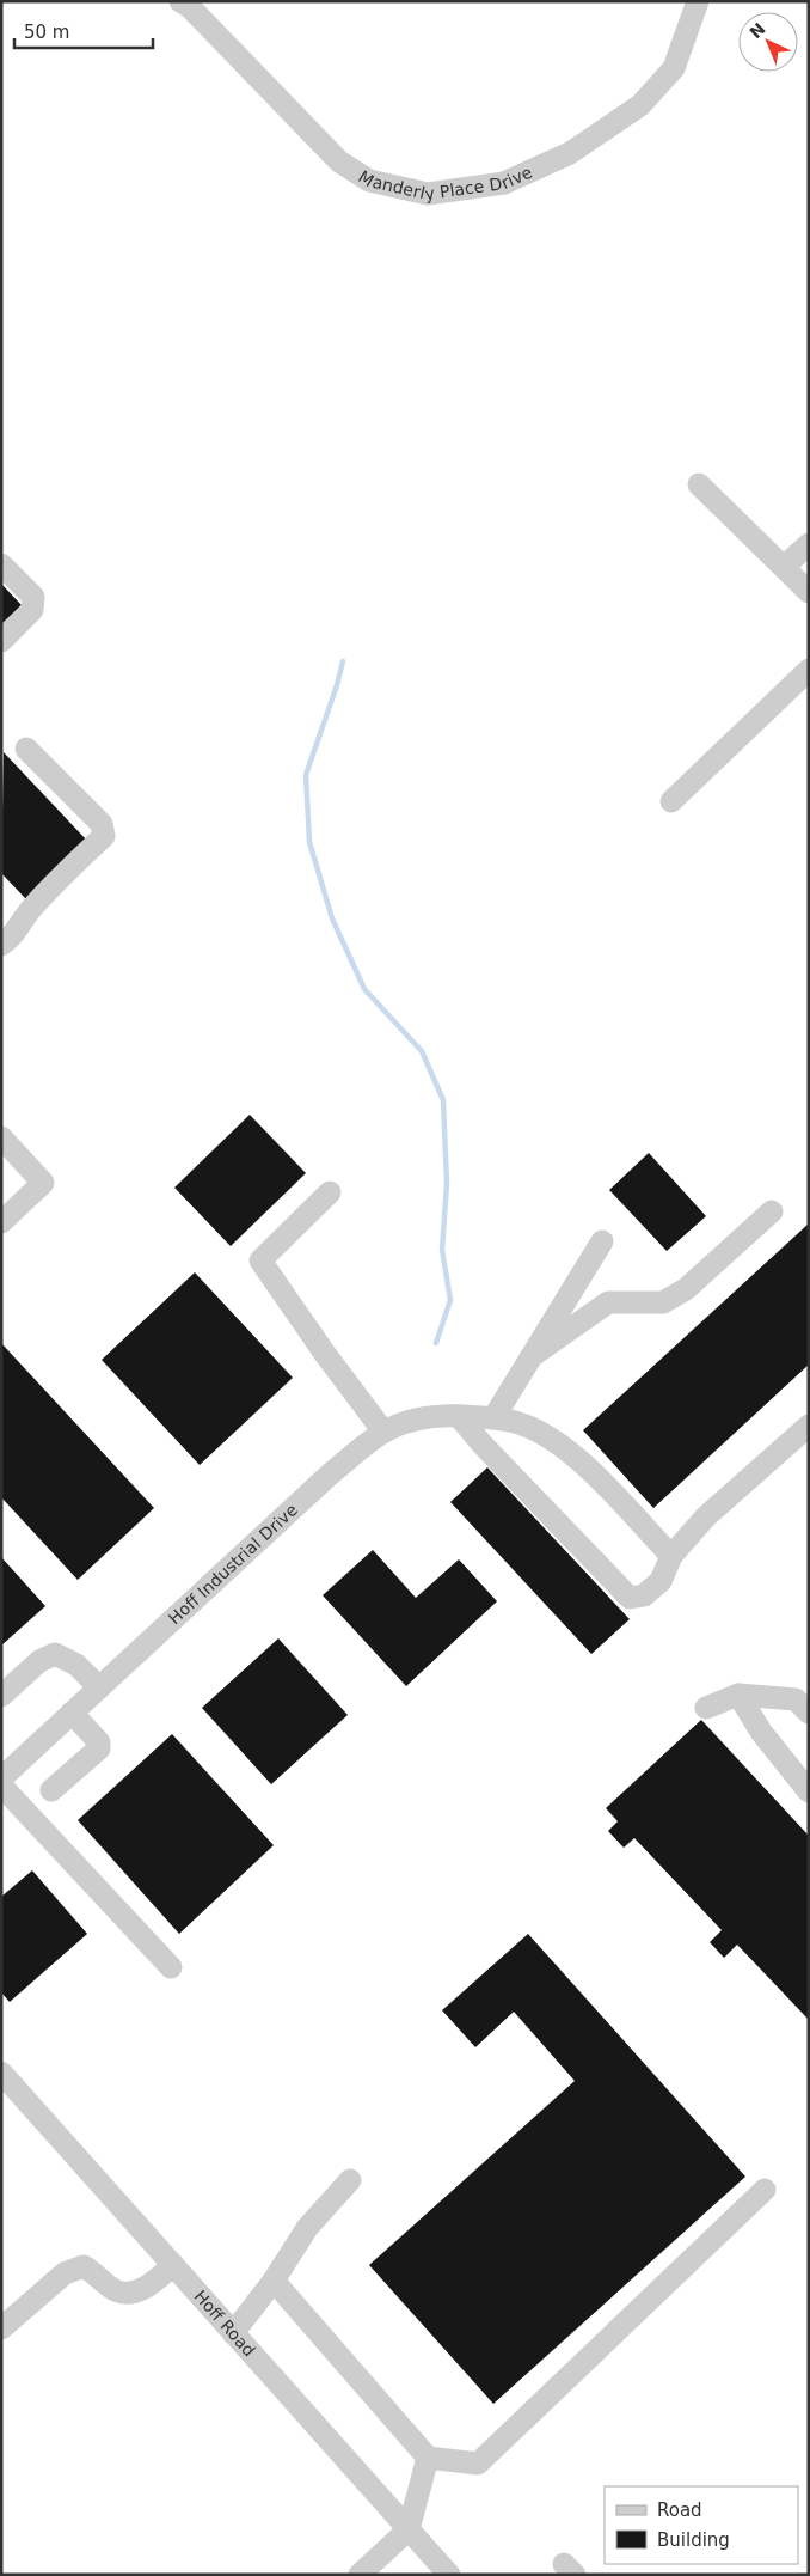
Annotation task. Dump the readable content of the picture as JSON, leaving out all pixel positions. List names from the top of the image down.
{
  "streets": {
    "street": ["Manderly Place Drive", "Hoff Industrial Drive", "Hoff Road"]
  },
  "legend": ["Road", "Building"],
  "scale_bar": "50 m",
  "north": "top left"
}
